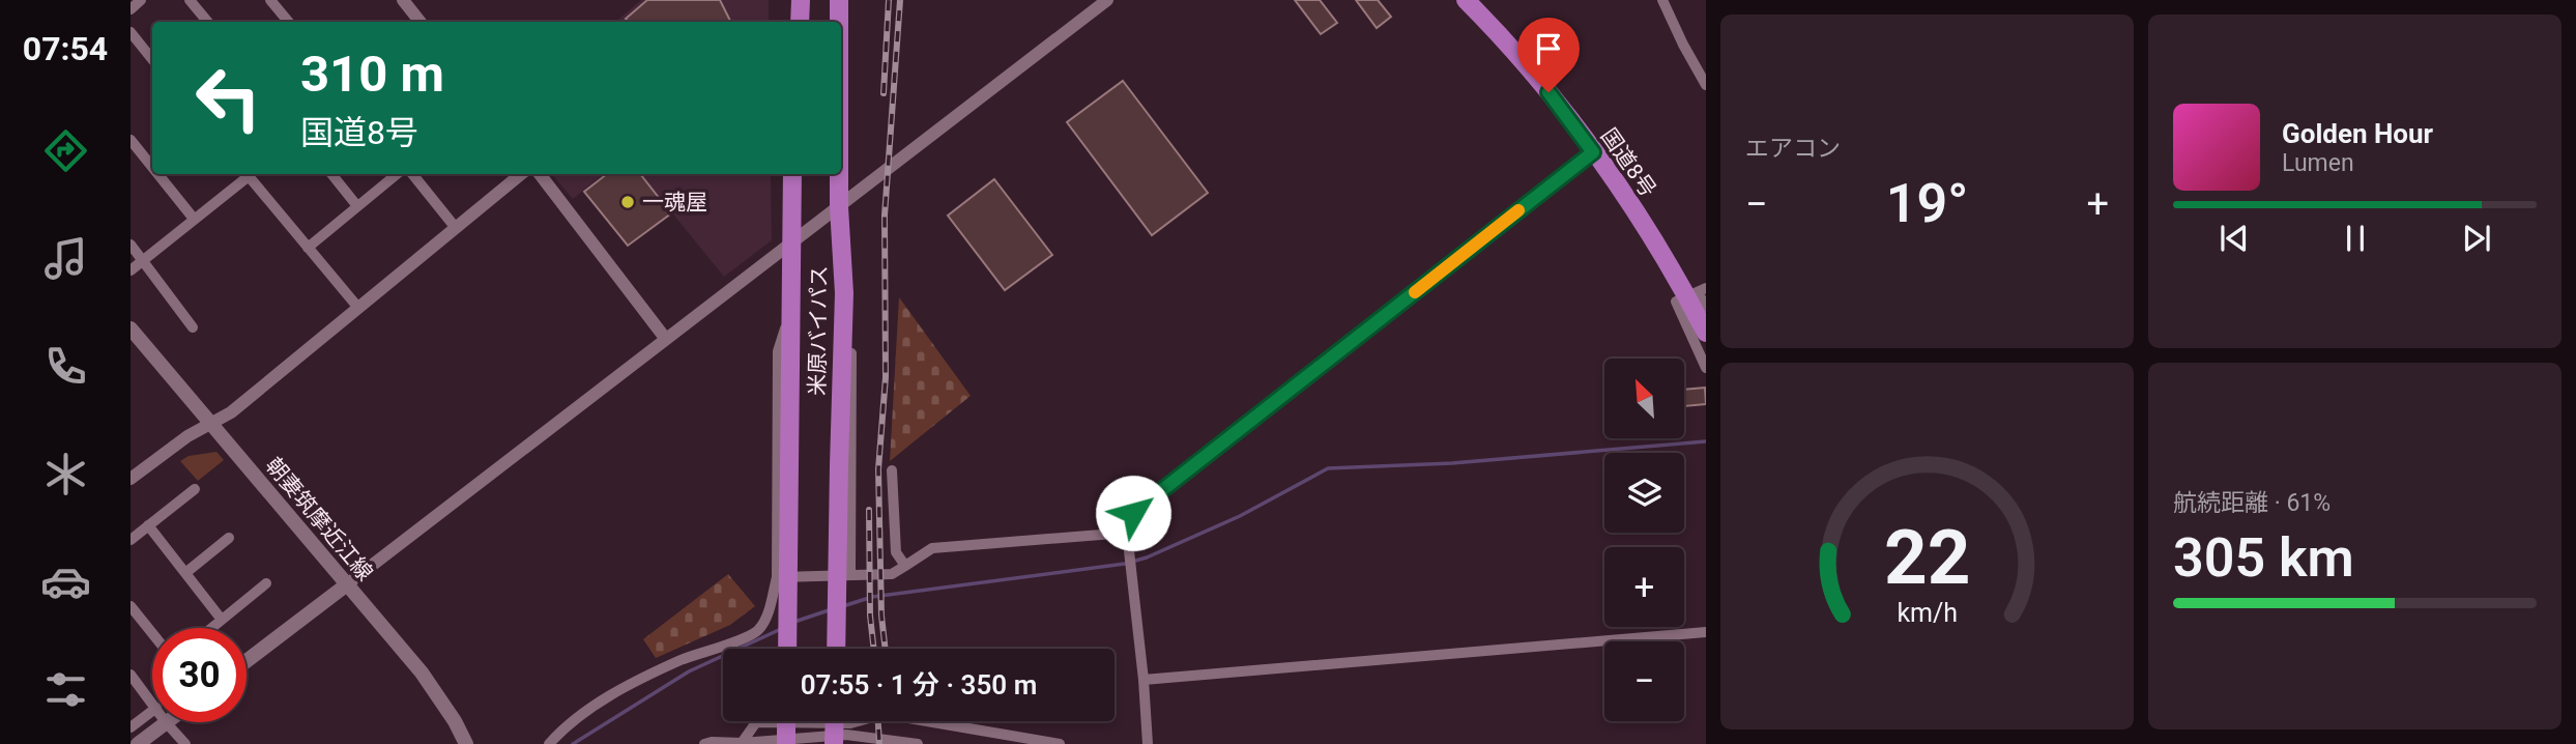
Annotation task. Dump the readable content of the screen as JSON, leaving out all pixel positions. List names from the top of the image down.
{
  "streets": {
    "highway": ["国道8号", "米原バイパス"],
    "main road": ["朝妻筑摩近江線"]
  },
  "places": ["一魂屋"],
  "north": "top left",
  "page": {
    "tabs": "07:54",
    "tile": [
      "エアコン",
      ["航続距離 · 61%", "305 km"]
    ],
    "turn": ["310 m", "国道8号"],
    "song": ["Golden Hour", "Lumen"],
    "heat": ["−", "19°", "+"],
    "map_buttons": ["+", "−"],
    "limit": "30",
    "trip": "07:55 · 1 分 · 350 m",
    "gauge": ["22", "km/h"]
  }
}
